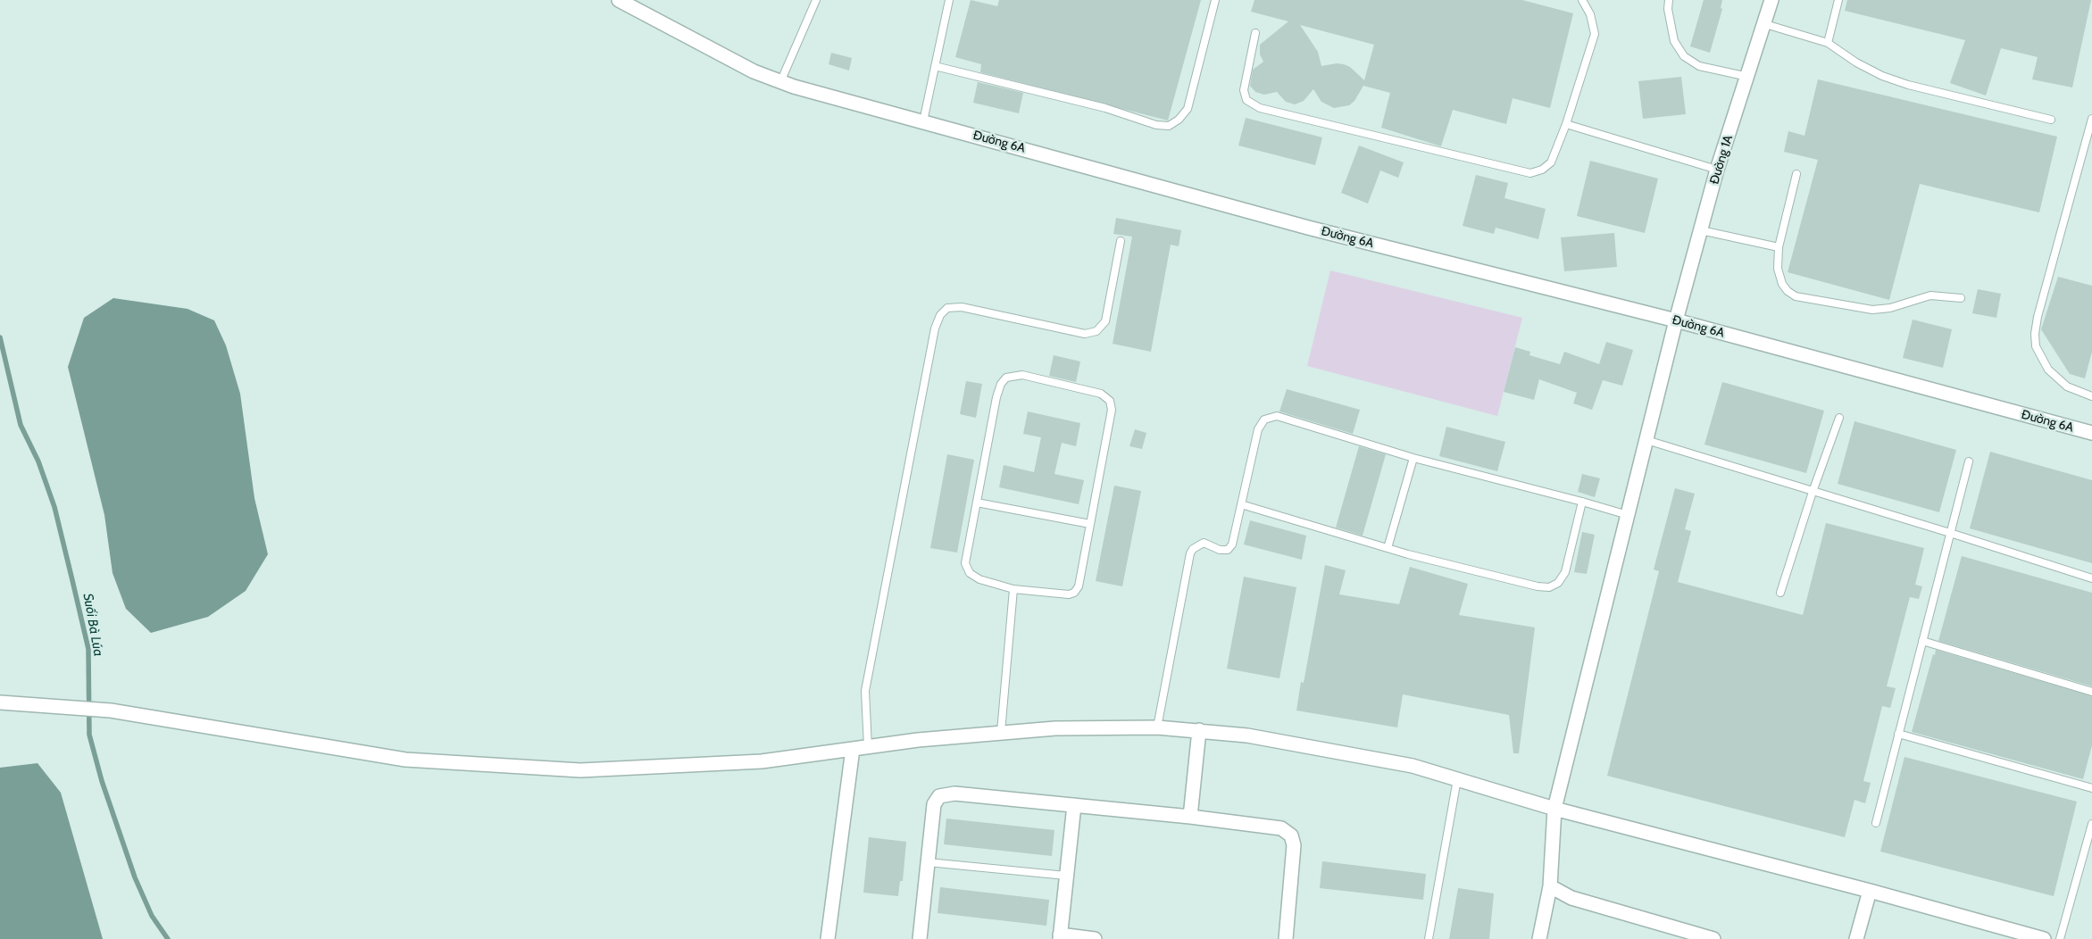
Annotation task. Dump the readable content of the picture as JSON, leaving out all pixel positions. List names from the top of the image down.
{
  "streets": {
    "street": ["Đường 6A", "Đường 1A"]
  },
  "crossings": [
    ["Đường 6A", "Đường 1A"]
  ],
  "water": ["Suối Bà Lúa"]
}
